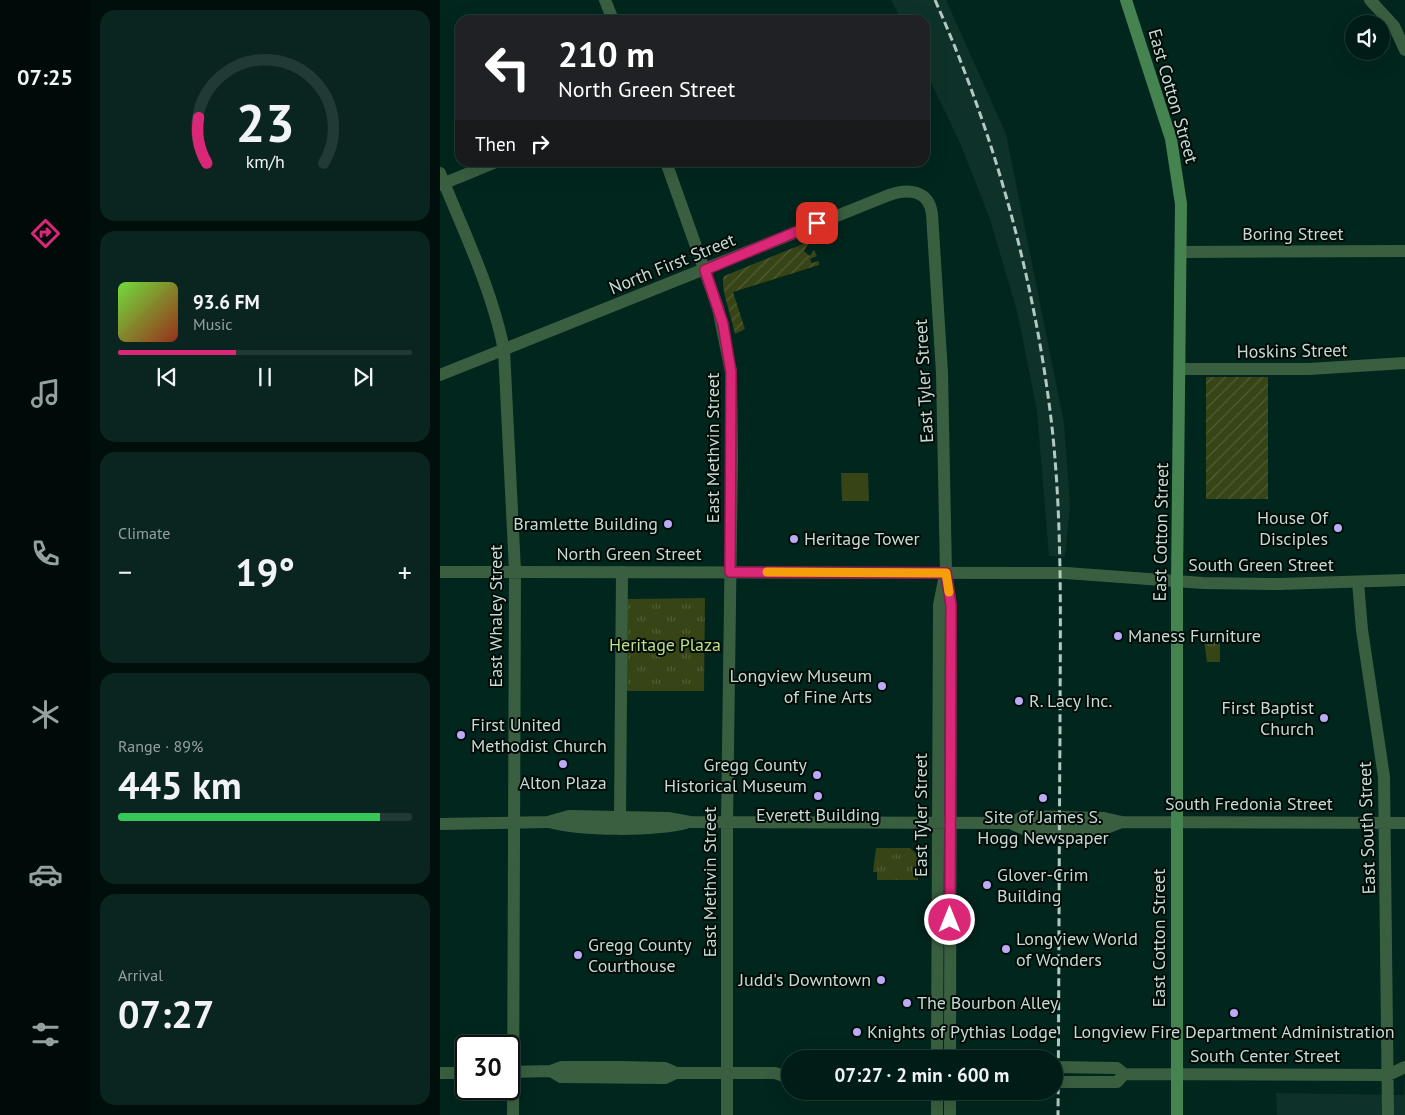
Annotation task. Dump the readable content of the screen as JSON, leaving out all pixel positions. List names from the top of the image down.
{
  "streets": {
    "main road": ["East Cotton Street"],
    "street": [
      "Boring Street",
      "North First Street",
      "Hoskins Street",
      "East Tyler Street",
      "East Methvin Street",
      "North Green Street",
      "South Green Street",
      "East Whaley Street",
      "South Fredonia Street",
      "East South Street",
      "South Center Street"
    ]
  },
  "crossings": [
    ["East Cotton Street", "Boring Street"],
    ["East Cotton Street", "Hoskins Street"],
    ["East Cotton Street", "South Green Street"],
    ["East Cotton Street", "South Fredonia Street"],
    ["East Cotton Street", "South Center Street"],
    ["North First Street", "East Tyler Street"],
    ["North First Street", "East Methvin Street"],
    ["North First Street", "East Whaley Street"],
    ["East Tyler Street", "North Green Street"],
    ["East Tyler Street", "South Fredonia Street"],
    ["East Methvin Street", "North Green Street"],
    ["East Methvin Street", "South Fredonia Street"],
    ["North Green Street", "South Green Street"],
    ["North Green Street", "East Whaley Street"],
    ["South Green Street", "East South Street"],
    ["South Fredonia Street", "East South Street"],
    ["East South Street", "South Center Street"]
  ],
  "parks": ["Heritage Plaza"],
  "places": [
    "Bramlette Building",
    "House Of Disciples",
    "Heritage Tower",
    "Maness Furniture",
    "Longview Museum of Fine Arts",
    "R. Lacy Inc.",
    "First Baptist Church",
    "First United Methodist Church",
    "Alton Plaza",
    "Gregg County Historical Museum",
    "Everett Building",
    "Site of James S. Hogg Newspaper",
    "Glover-Crim Building",
    "Longview World of Wonders",
    "Gregg County Courthouse",
    "Judd's Downtown",
    "The Bourbon Alley",
    "Longview Fire Department Administration",
    "Knights of Pythias Lodge"
  ],
  "page": {
    "tabs": "07:25",
    "turn": ["210 m", "North Green Street"],
    "then": "Then",
    "song": ["93.6 FM", "Music"],
    "tile": [
      "Climate",
      ["Range · 89%", "445 km"],
      ["Arrival", "07:27"]
    ],
    "heat": ["−", "19°", "+"],
    "limit": "30",
    "trip": "07:27 · 2 min · 600 m",
    "gauge": ["23", "km/h"]
  }
}
